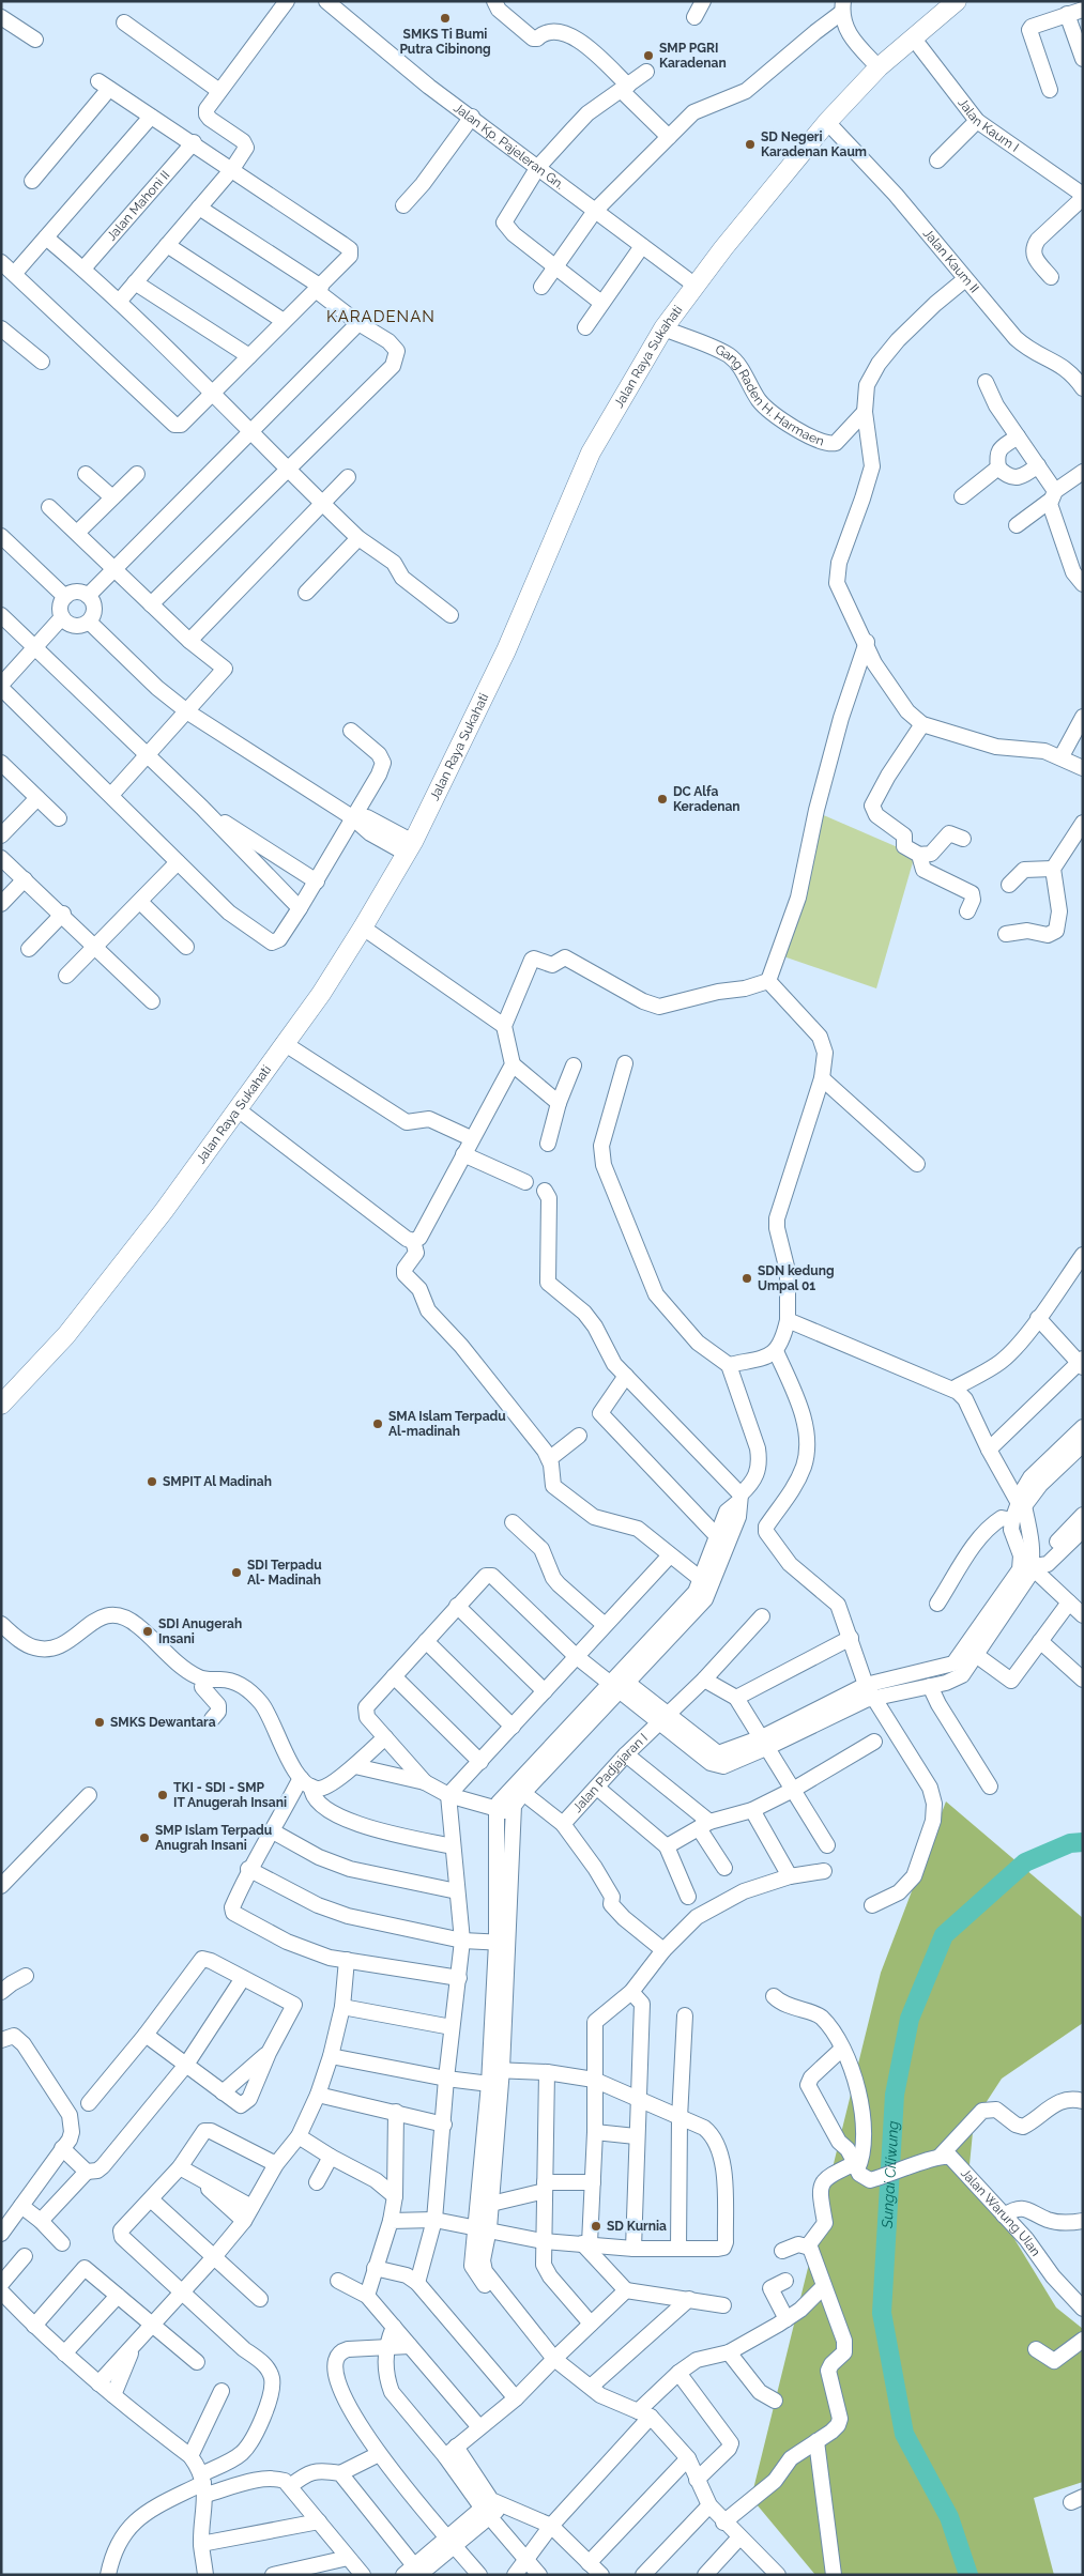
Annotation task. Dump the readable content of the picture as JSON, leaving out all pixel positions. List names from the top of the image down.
{
  "streets": {
    "main road": ["Jalan Raya Sukahati"],
    "street": [
      "Jalan Kaum I",
      "Jalan Kp. Pajeleran Gn.",
      "Jalan Mahoni II",
      "Jalan Kaum II",
      "Gang Raden H. Harmaen",
      "Jalan Padjajaran I",
      "Jalan Warung Ulan"
    ]
  },
  "crossings": [
    ["Jalan Kaum I", "Jalan Raya Sukahati"],
    ["Jalan Kp. Pajeleran Gn.", "Jalan Raya Sukahati"],
    ["Jalan Kaum II", "Jalan Raya Sukahati"],
    ["Jalan Raya Sukahati", "Gang Raden H. Harmaen"]
  ],
  "districts": ["KARADENAN"],
  "water": ["Sungai Ciliwung"],
  "places": [
    "SMKS Ti Bumi Putra Cibinong",
    "SMP PGRI Karadenan",
    "SD Negeri Karadenan Kaum",
    "DC Alfa Keradenan",
    "SDN kedung Umpal 01",
    "SMA Islam Terpadu Al-madinah",
    "SMPIT Al Madinah",
    "SDI Terpadu Al- Madinah",
    "SDI Anugerah Insani",
    "SMKS Dewantara",
    "TKI - SDI - SMP IT Anugerah Insani",
    "SMP Islam Terpadu Anugrah Insani",
    "SD Kurnia"
  ]
}
